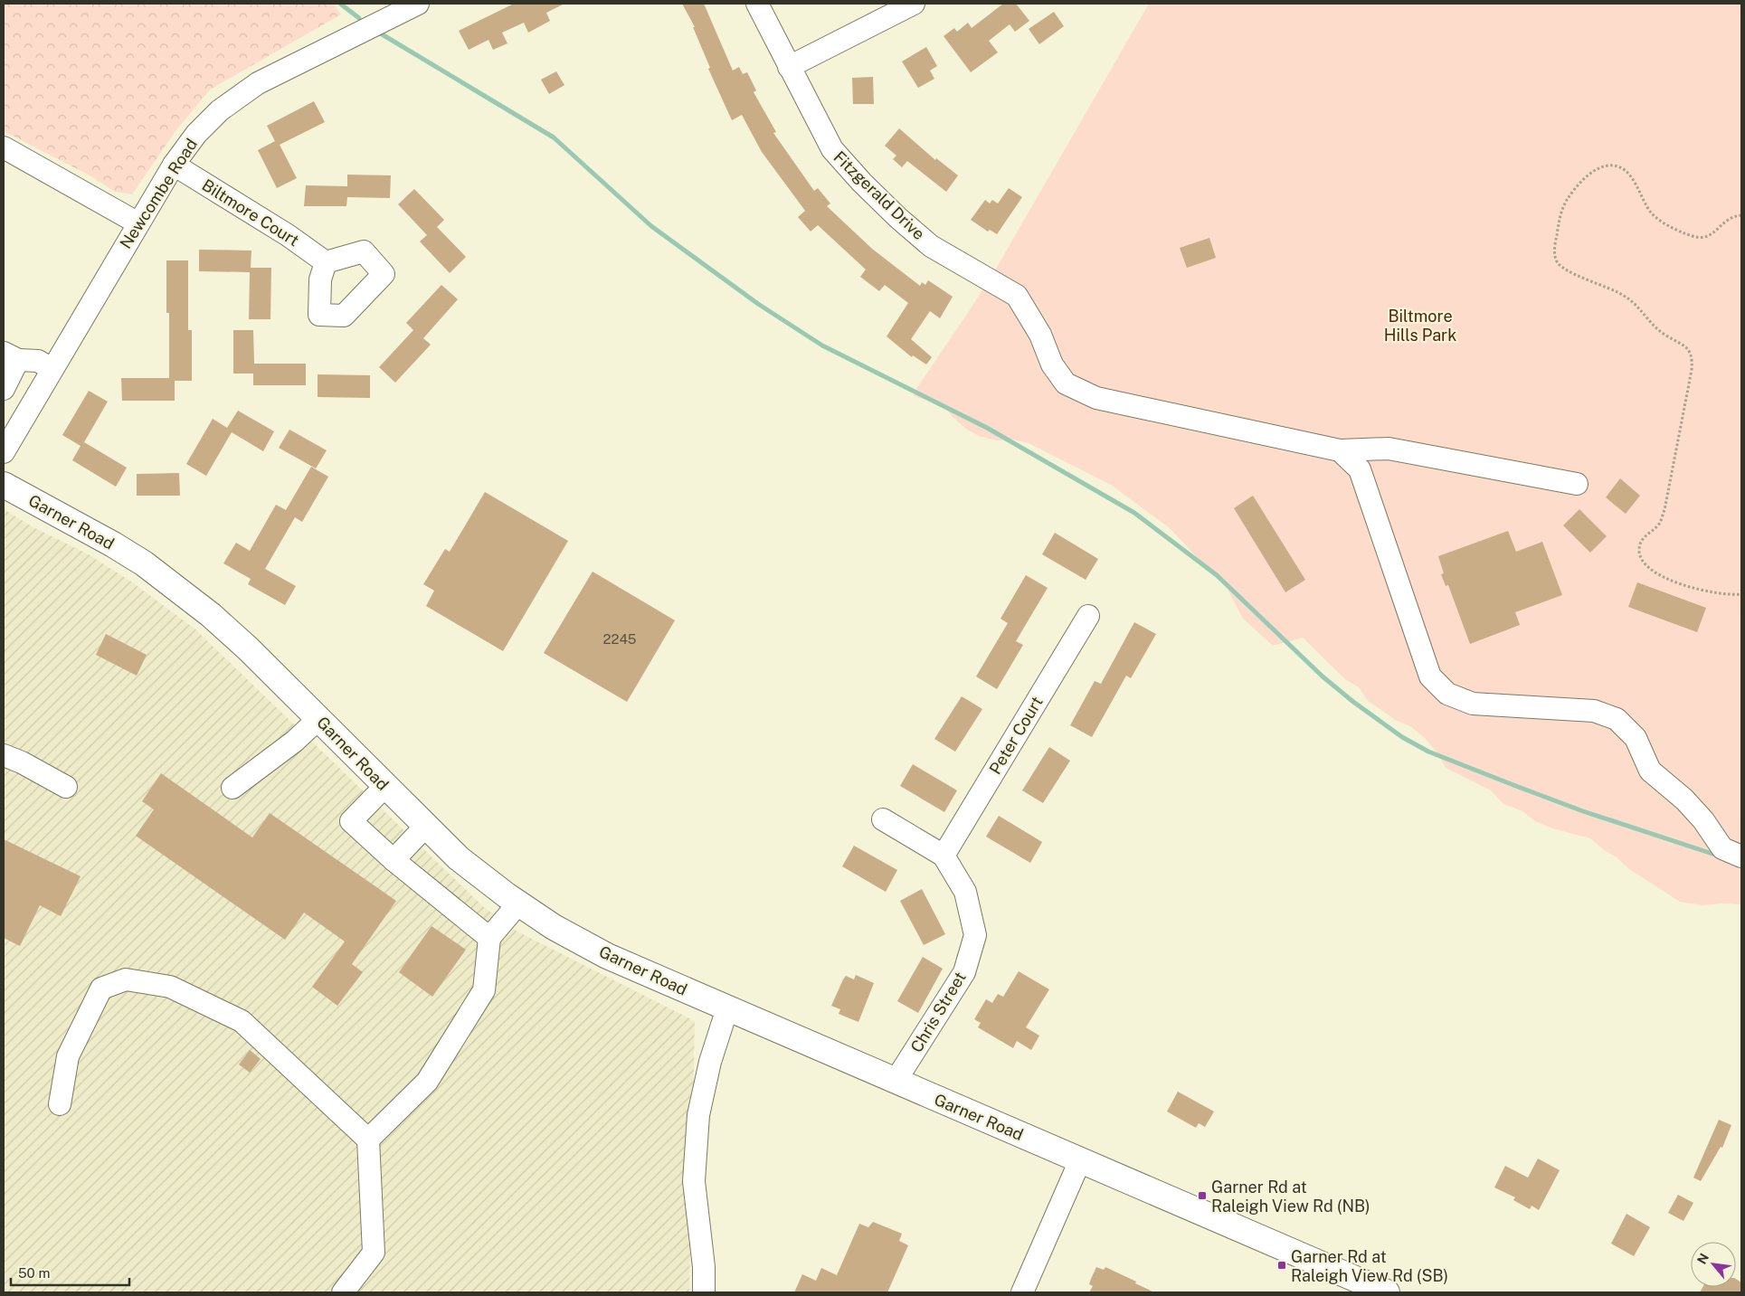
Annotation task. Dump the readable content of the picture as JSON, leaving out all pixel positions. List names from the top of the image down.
{
  "streets": {
    "main road": ["Garner Road"],
    "street": [
      "Newcombe Road",
      "Fitzgerald Drive",
      "Biltmore Court",
      "Peter Court",
      "Chris Street"
    ]
  },
  "crossings": [
    ["Newcombe Road", "Biltmore Court"],
    ["Garner Road", "Chris Street"],
    ["Peter Court", "Chris Street"]
  ],
  "parks": ["Biltmore Hills Park"],
  "places": {
    "transit": ["Garner Rd at Raleigh View Rd (NB)", "Garner Rd at Raleigh View Rd (SB)"]
  },
  "house_numbers": ["2245"],
  "scale_bar": "50 m",
  "north": "top left"
}
